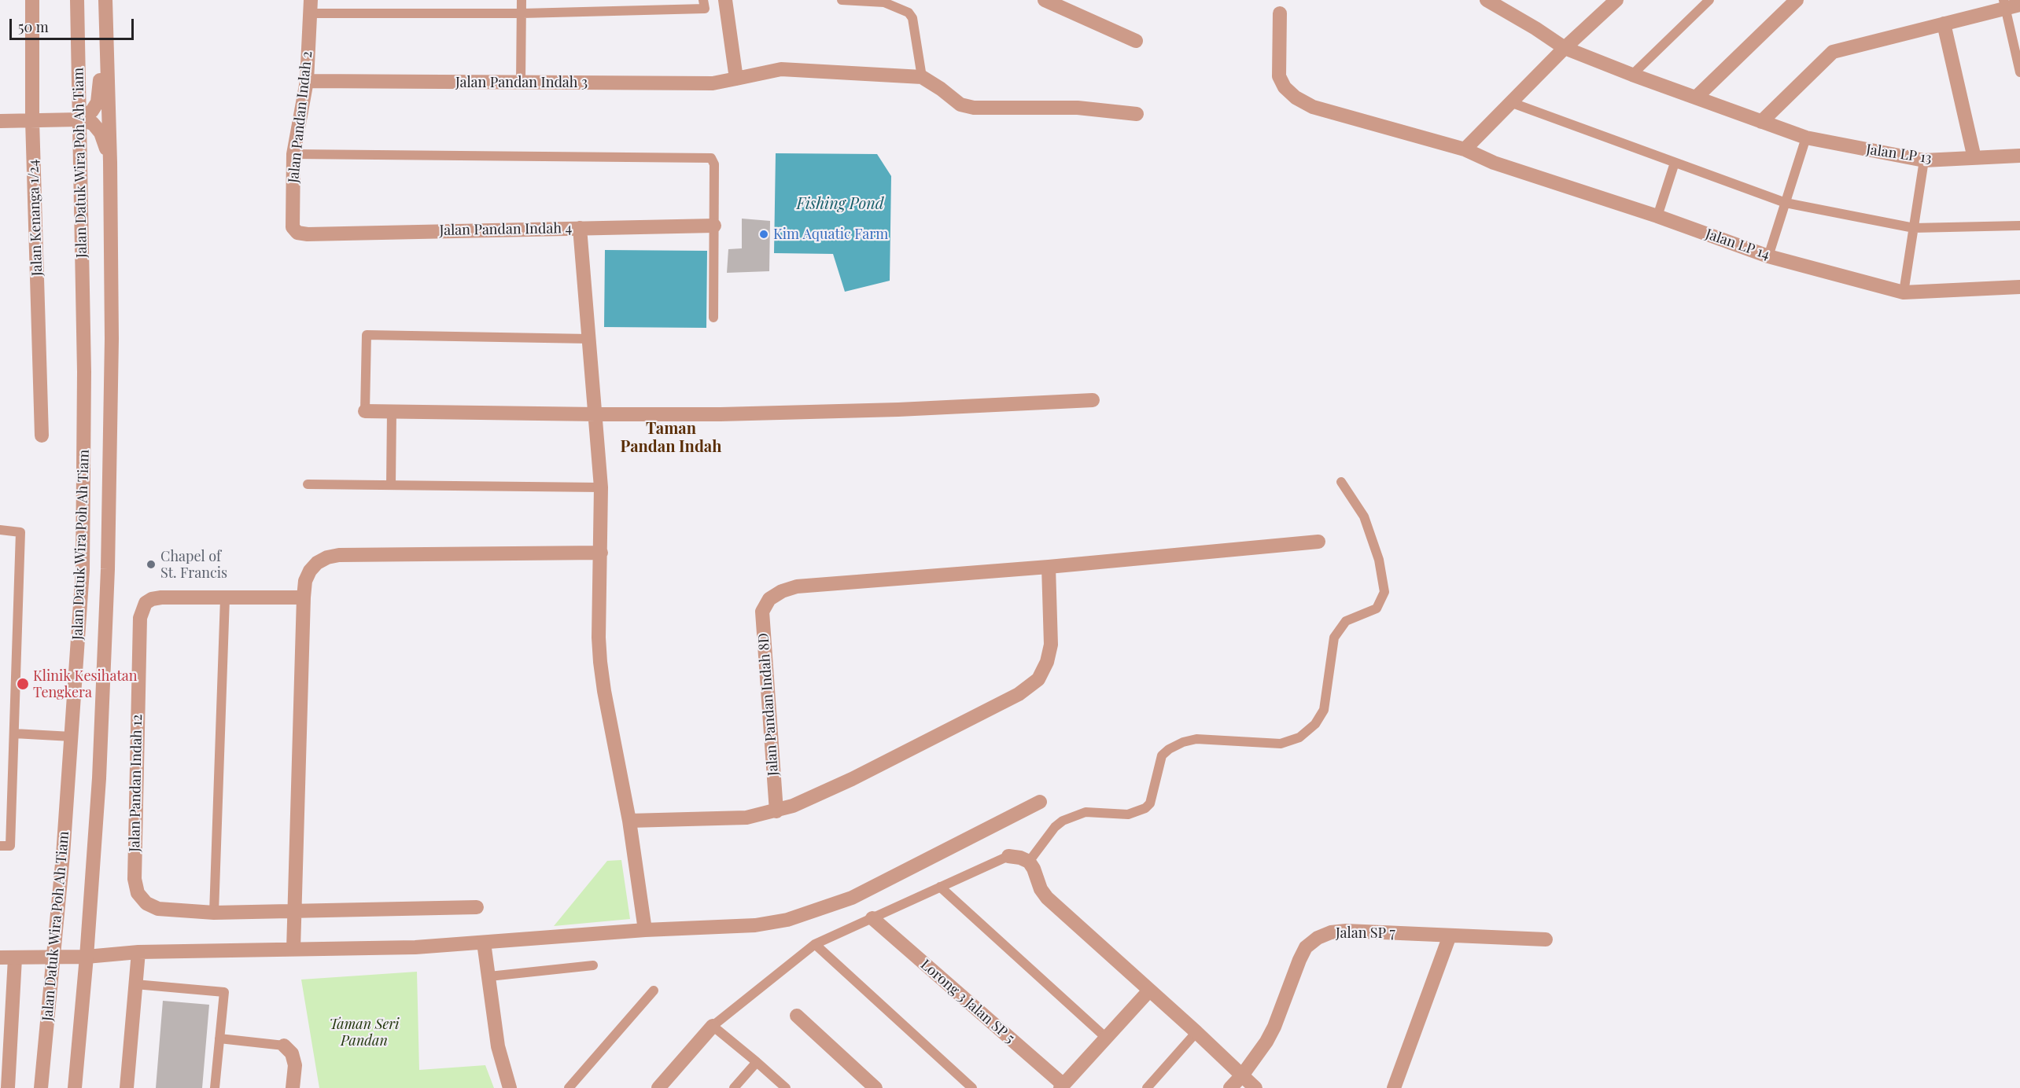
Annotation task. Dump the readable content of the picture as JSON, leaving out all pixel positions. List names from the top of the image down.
{
  "streets": {
    "street": [
      "Jalan Pandan Indah 3",
      "Jalan Pandan Indah 2",
      "Jalan LP 13",
      "Jalan Datuk Wira Poh Ah Tiam",
      "Jalan Kenanga 1/24",
      "Jalan Pandan Indah 4",
      "Jalan LP 14",
      "Jalan Pandan Indah 8D",
      "Jalan Pandan Indah 12",
      "Jalan SP 7",
      "Lorong 3 Jalan SP 5"
    ]
  },
  "crossings": [
    ["Jalan Pandan Indah 3", "Jalan Pandan Indah 2"],
    ["Jalan Pandan Indah 2", "Jalan Pandan Indah 4"]
  ],
  "districts": ["Taman Pandan Indah"],
  "water": ["Fishing Pond"],
  "parks": ["Taman Seri Pandan"],
  "places": ["Kim Aquatic Farm", "Chapel of St. Francis", "Klinik Kesihatan Tengkera"],
  "scale_bar": "50 m"
}
